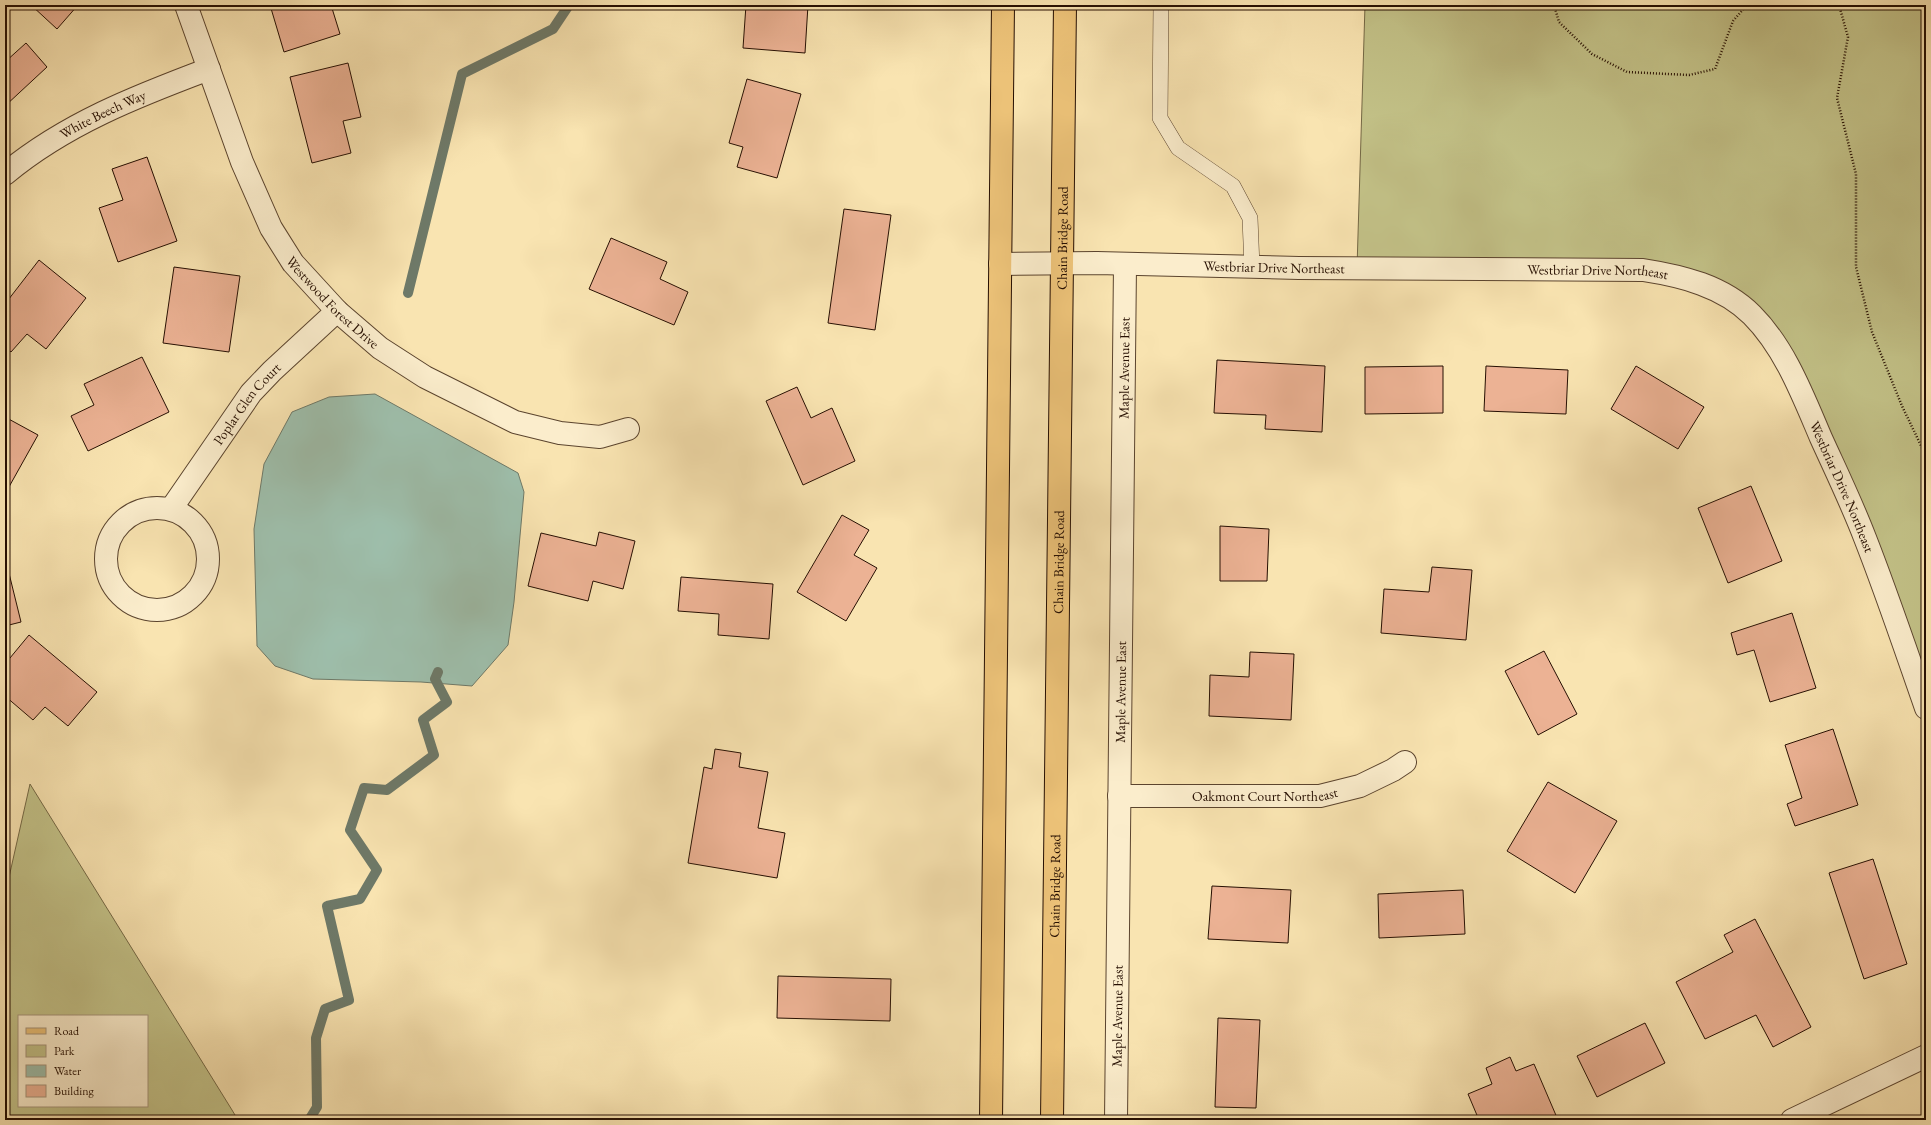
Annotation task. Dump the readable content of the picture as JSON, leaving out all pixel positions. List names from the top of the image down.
{
  "streets": {
    "main road": ["Chain Bridge Road"],
    "street": [
      "White Beech Way",
      "Westbriar Drive Northeast",
      "Westwood Forest Drive",
      "Maple Avenue East",
      "Poplar Glen Court",
      "Oakmont Court Northeast"
    ]
  },
  "crossings": [
    ["White Beech Way", "Westwood Forest Drive"],
    ["Chain Bridge Road", "Westbriar Drive Northeast"],
    ["Westbriar Drive Northeast", "Maple Avenue East"],
    ["Westwood Forest Drive", "Poplar Glen Court"],
    ["Maple Avenue East", "Oakmont Court Northeast"]
  ],
  "legend": [
    "Road",
    "Park",
    "Water",
    "Building"
  ]
}
